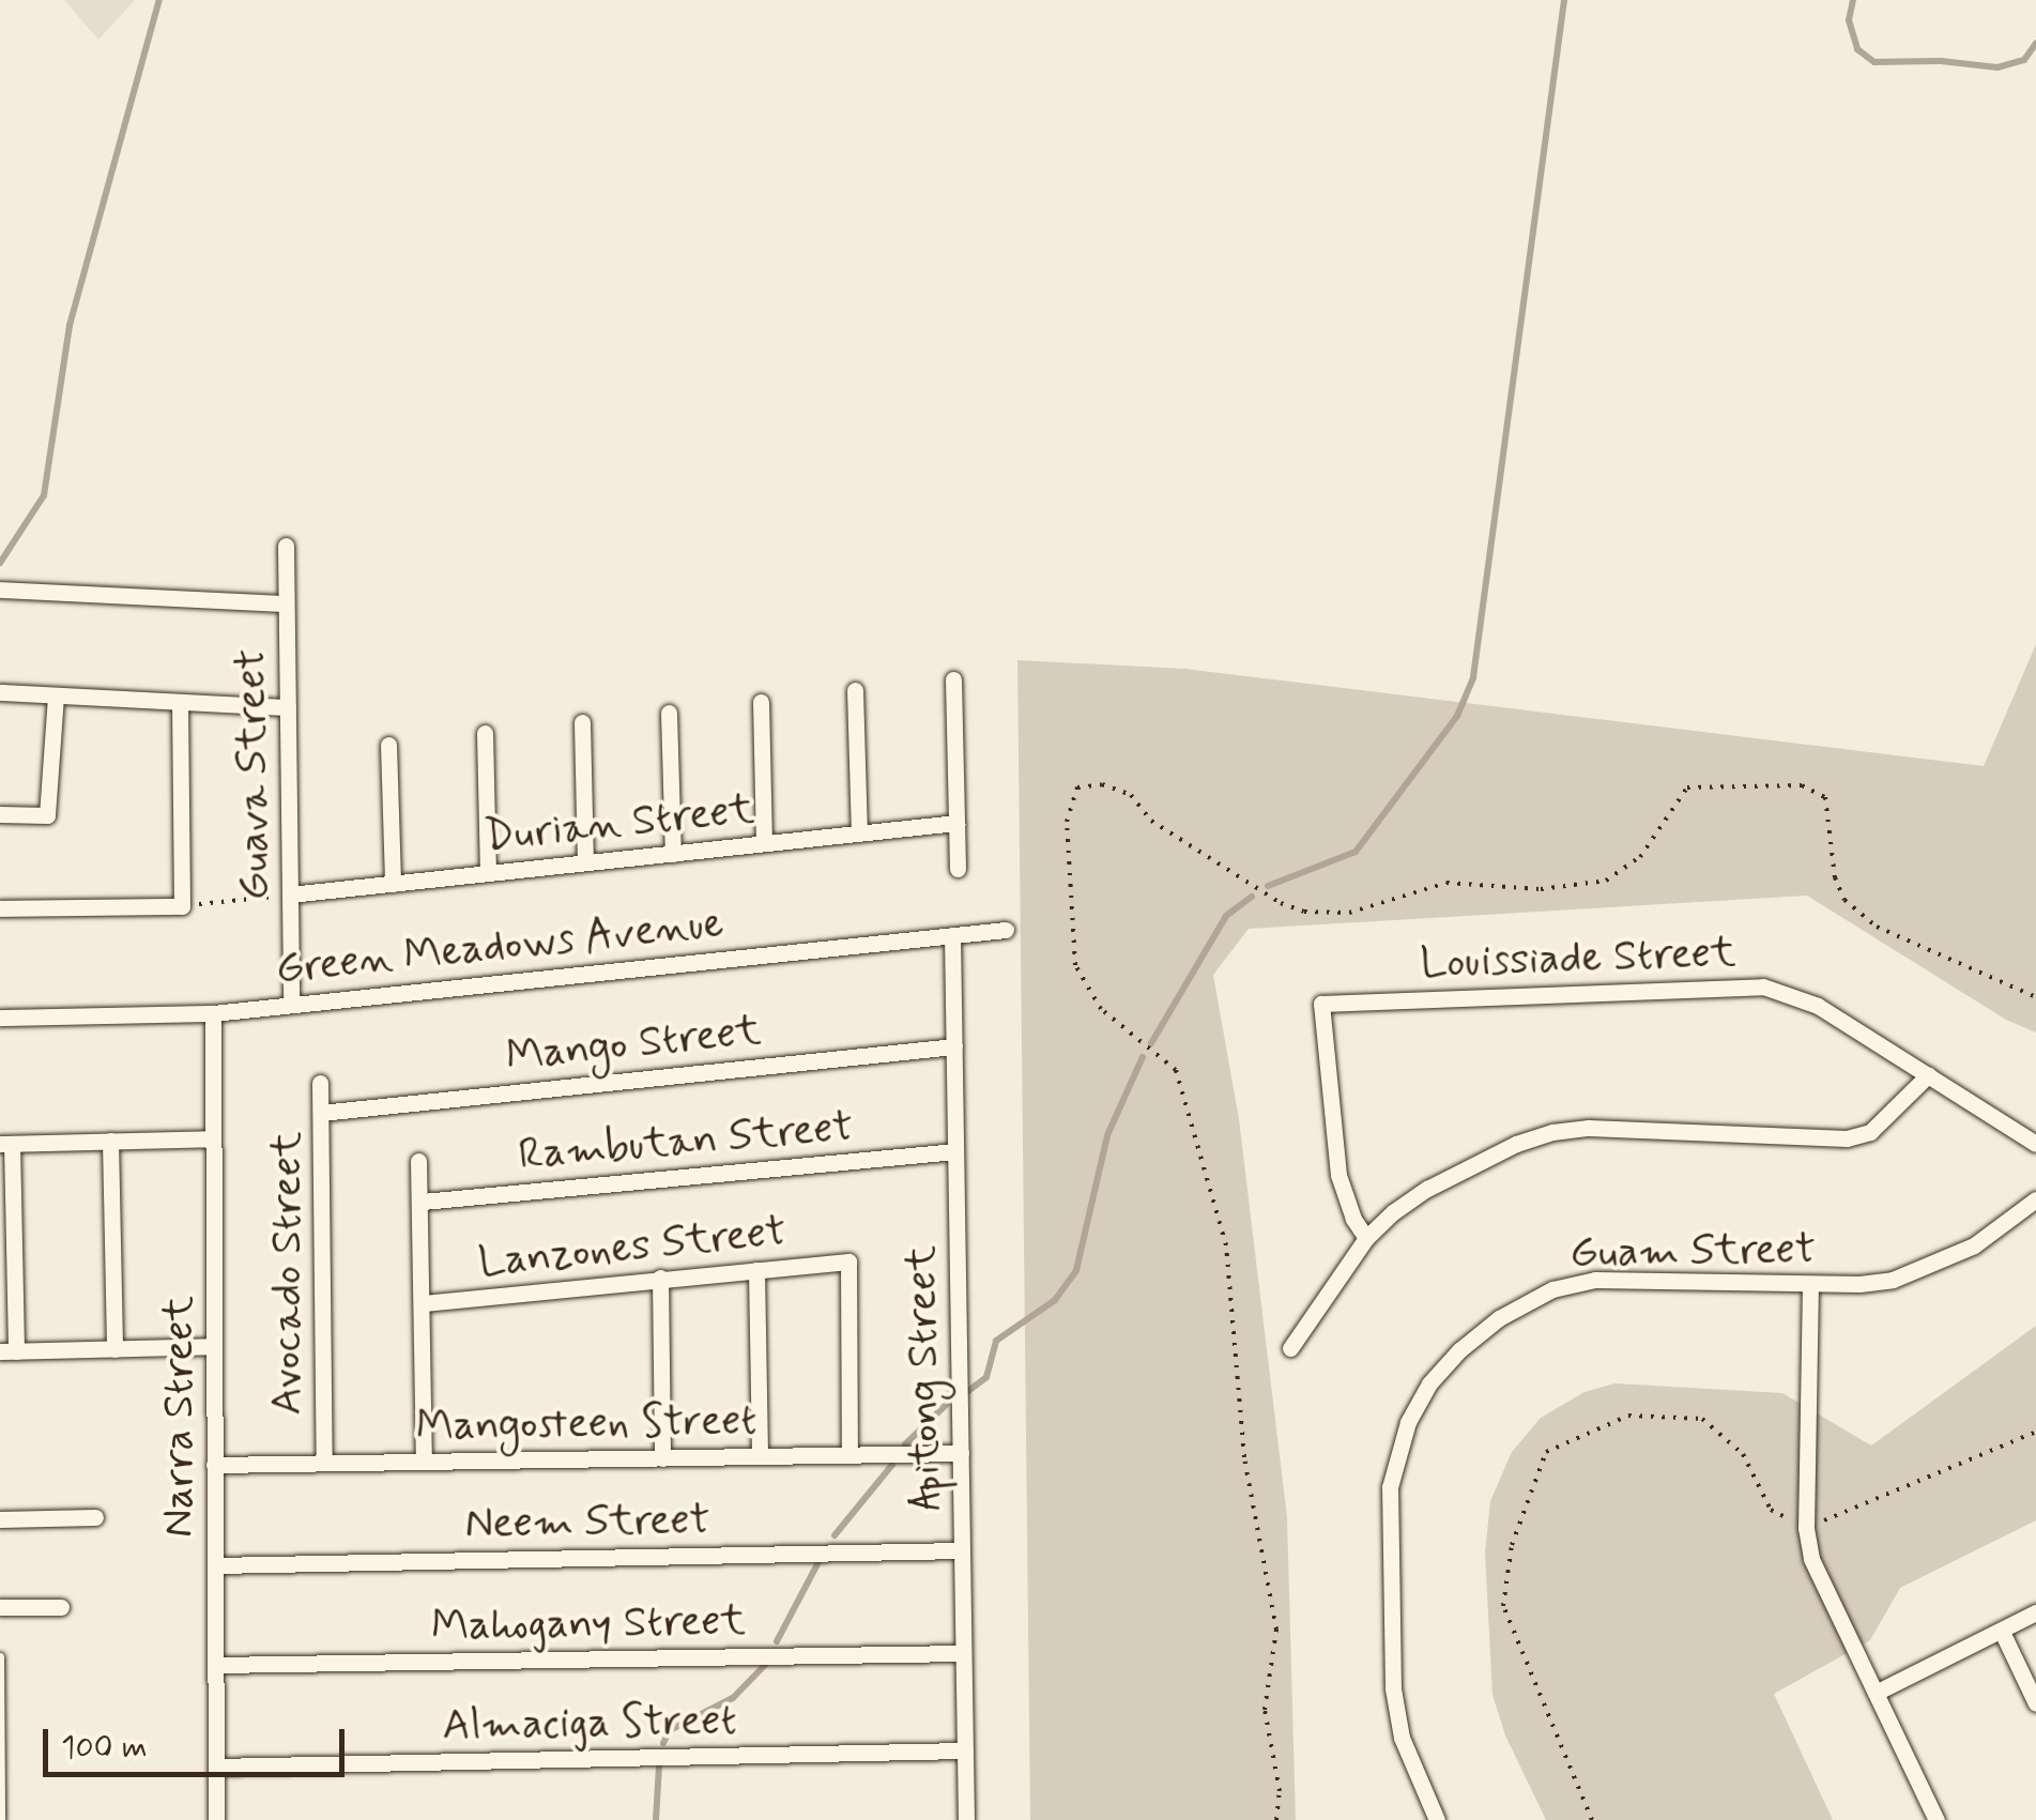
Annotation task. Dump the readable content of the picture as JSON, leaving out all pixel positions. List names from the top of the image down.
{
  "streets": {
    "street": [
      "Guava Street",
      "Durian Street",
      "Green Meadows Avenue",
      "Louissiade Street",
      "Mango Street",
      "Rambutan Street",
      "Lanzones Street",
      "Guam Street",
      "Avocado Street",
      "Apitong Street",
      "Narra Street",
      "Mangosteen Street",
      "Neem Street",
      "Mahogany Street",
      "Almaciga Street"
    ]
  },
  "crossings": [
    ["Guava Street", "Durian Street"],
    ["Guava Street", "Green Meadows Avenue"],
    ["Green Meadows Avenue", "Apitong Street"],
    ["Green Meadows Avenue", "Narra Street"],
    ["Mango Street", "Avocado Street"],
    ["Mango Street", "Apitong Street"],
    ["Rambutan Street", "Apitong Street"],
    ["Lanzones Street", "Mangosteen Street"],
    ["Avocado Street", "Mangosteen Street"],
    ["Apitong Street", "Mangosteen Street"],
    ["Apitong Street", "Neem Street"],
    ["Apitong Street", "Mahogany Street"],
    ["Apitong Street", "Almaciga Street"],
    ["Narra Street", "Mangosteen Street"],
    ["Narra Street", "Neem Street"],
    ["Narra Street", "Mahogany Street"],
    ["Narra Street", "Almaciga Street"]
  ],
  "scale_bar": "100 m"
}
